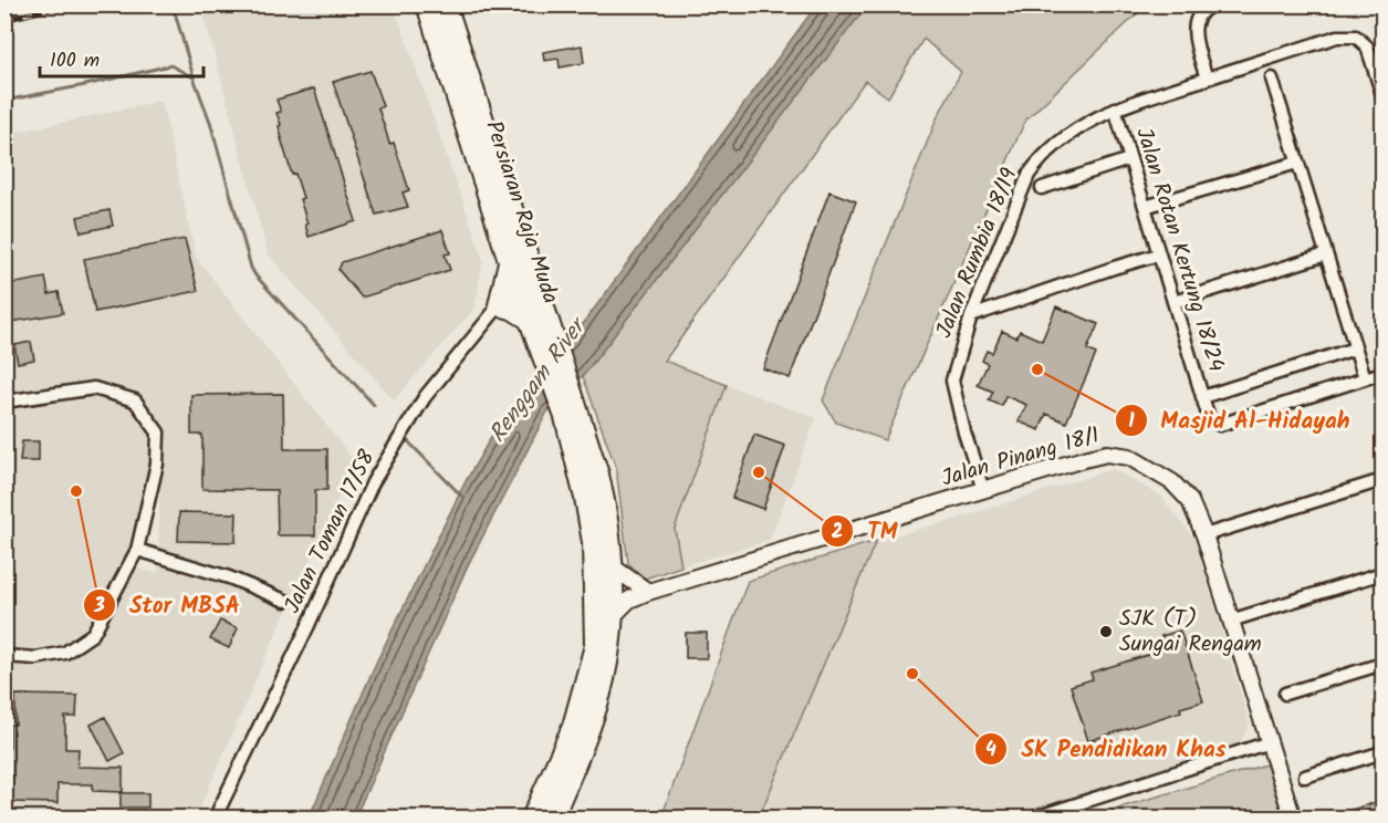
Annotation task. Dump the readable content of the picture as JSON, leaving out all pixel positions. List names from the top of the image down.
{
  "streets": {
    "main road": ["Persiaran Raja Muda"],
    "street": [
      "Jalan Rotan Kertung 18/24",
      "Jalan Rumbia 18/19",
      "Jalan Pinang 18/1",
      "Jalan Toman 17/58"
    ]
  },
  "crossings": [
    ["Persiaran Raja Muda", "Jalan Pinang 18/1"],
    ["Persiaran Raja Muda", "Jalan Toman 17/58"],
    ["Jalan Rotan Kertung 18/24", "Jalan Rumbia 18/19"],
    ["Jalan Rumbia 18/19", "Jalan Pinang 18/1"]
  ],
  "water": ["Renggam River"],
  "places": [
    "Masjid Al-Hidayah",
    "TM",
    "Stor MBSA",
    "SJK (T) Sungai Rengam",
    "SK Pendidikan Khas"
  ],
  "scale_bar": "100 m"
}
